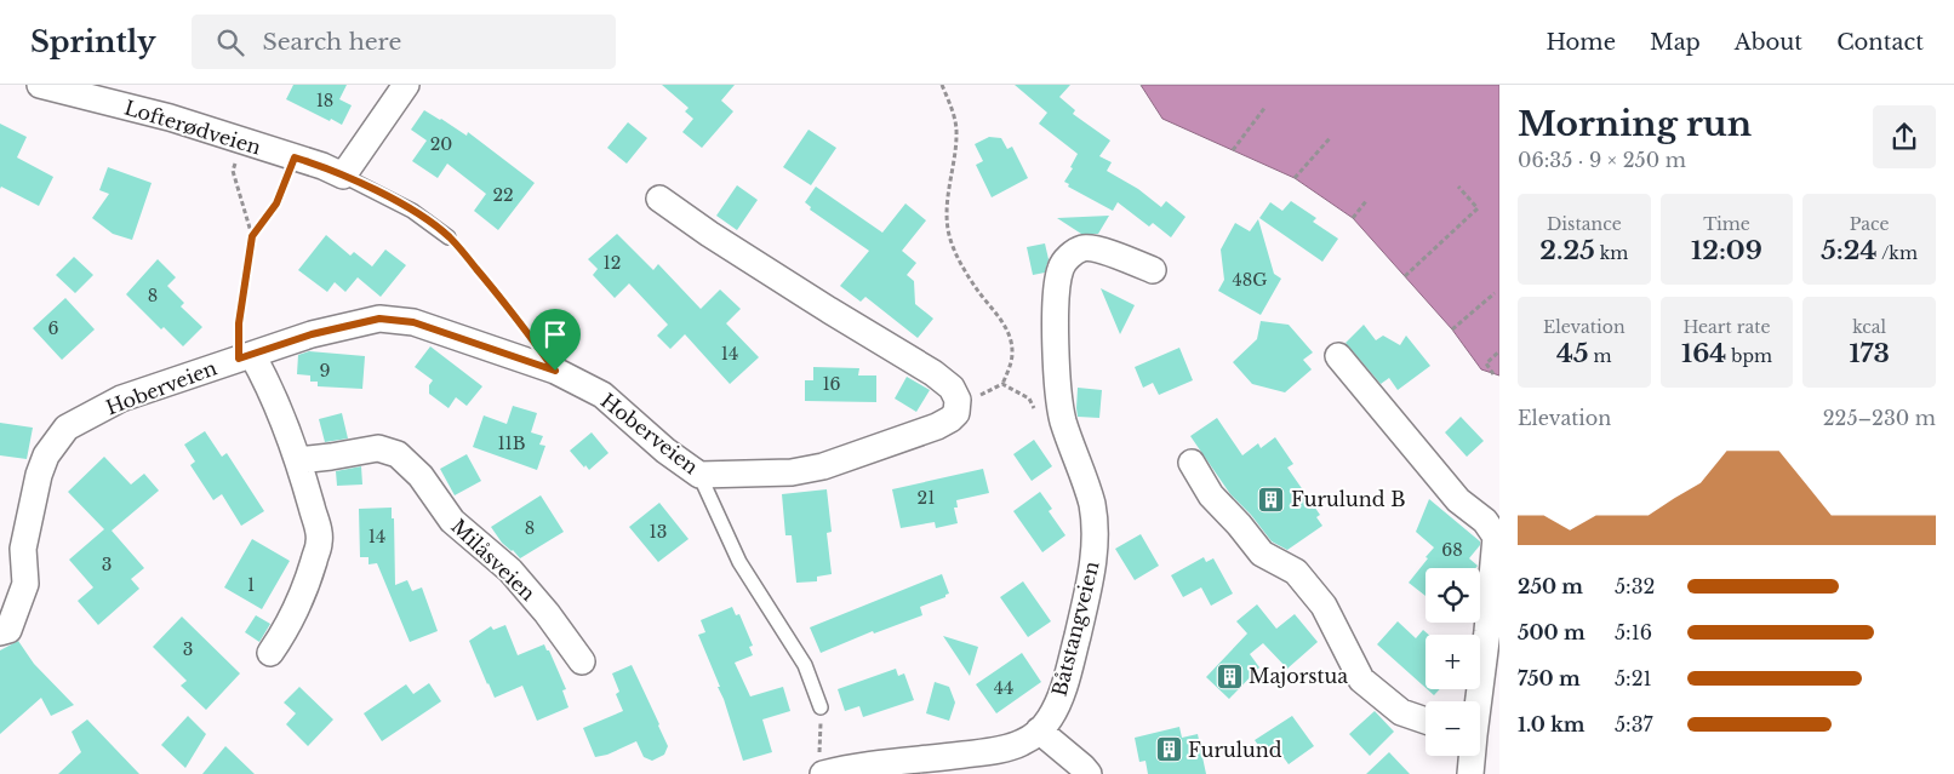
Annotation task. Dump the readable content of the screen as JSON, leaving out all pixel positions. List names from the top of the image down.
{
  "streets": {
    "street": [
      "Lofterødveien",
      "Hoberveien",
      "Milåsveien",
      "Båtstangveien"
    ]
  },
  "places": {
    "building": ["Furulund B", "Majorstua", "Furulund"]
  },
  "house_numbers": [
    "18",
    "20",
    "22",
    "12",
    "48G",
    "8",
    "6",
    "14",
    "9",
    "16",
    "11B",
    "21",
    "8",
    "13",
    "14",
    "68",
    "3",
    "1",
    "3",
    "44"
  ],
  "page": {
    "header": "Sprintly",
    "search": "Search here",
    "nav": [
      "Home",
      "Map",
      "About",
      "Contact"
    ],
    "heading": ["Morning run", "06:35 · 9 × 250 m"],
    "stats": [
      ["Distance", "2.25 km"],
      ["Time", "12:09"],
      ["Pace", "5:24 /km"],
      ["Elevation", "45 m"],
      ["Heart rate", "164 bpm"],
      ["kcal", "173"]
    ],
    "chart": ["Elevation", "225–230 m"],
    "list": [
      {
        "name": "250 m",
        "note": "5:32"
      },
      {
        "name": "500 m",
        "note": "5:16"
      },
      {
        "name": "750 m",
        "note": "5:21"
      },
      {
        "name": "1.0 km",
        "note": "5:37"
      }
    ],
    "map_buttons": ["+", "−"]
  }
}
